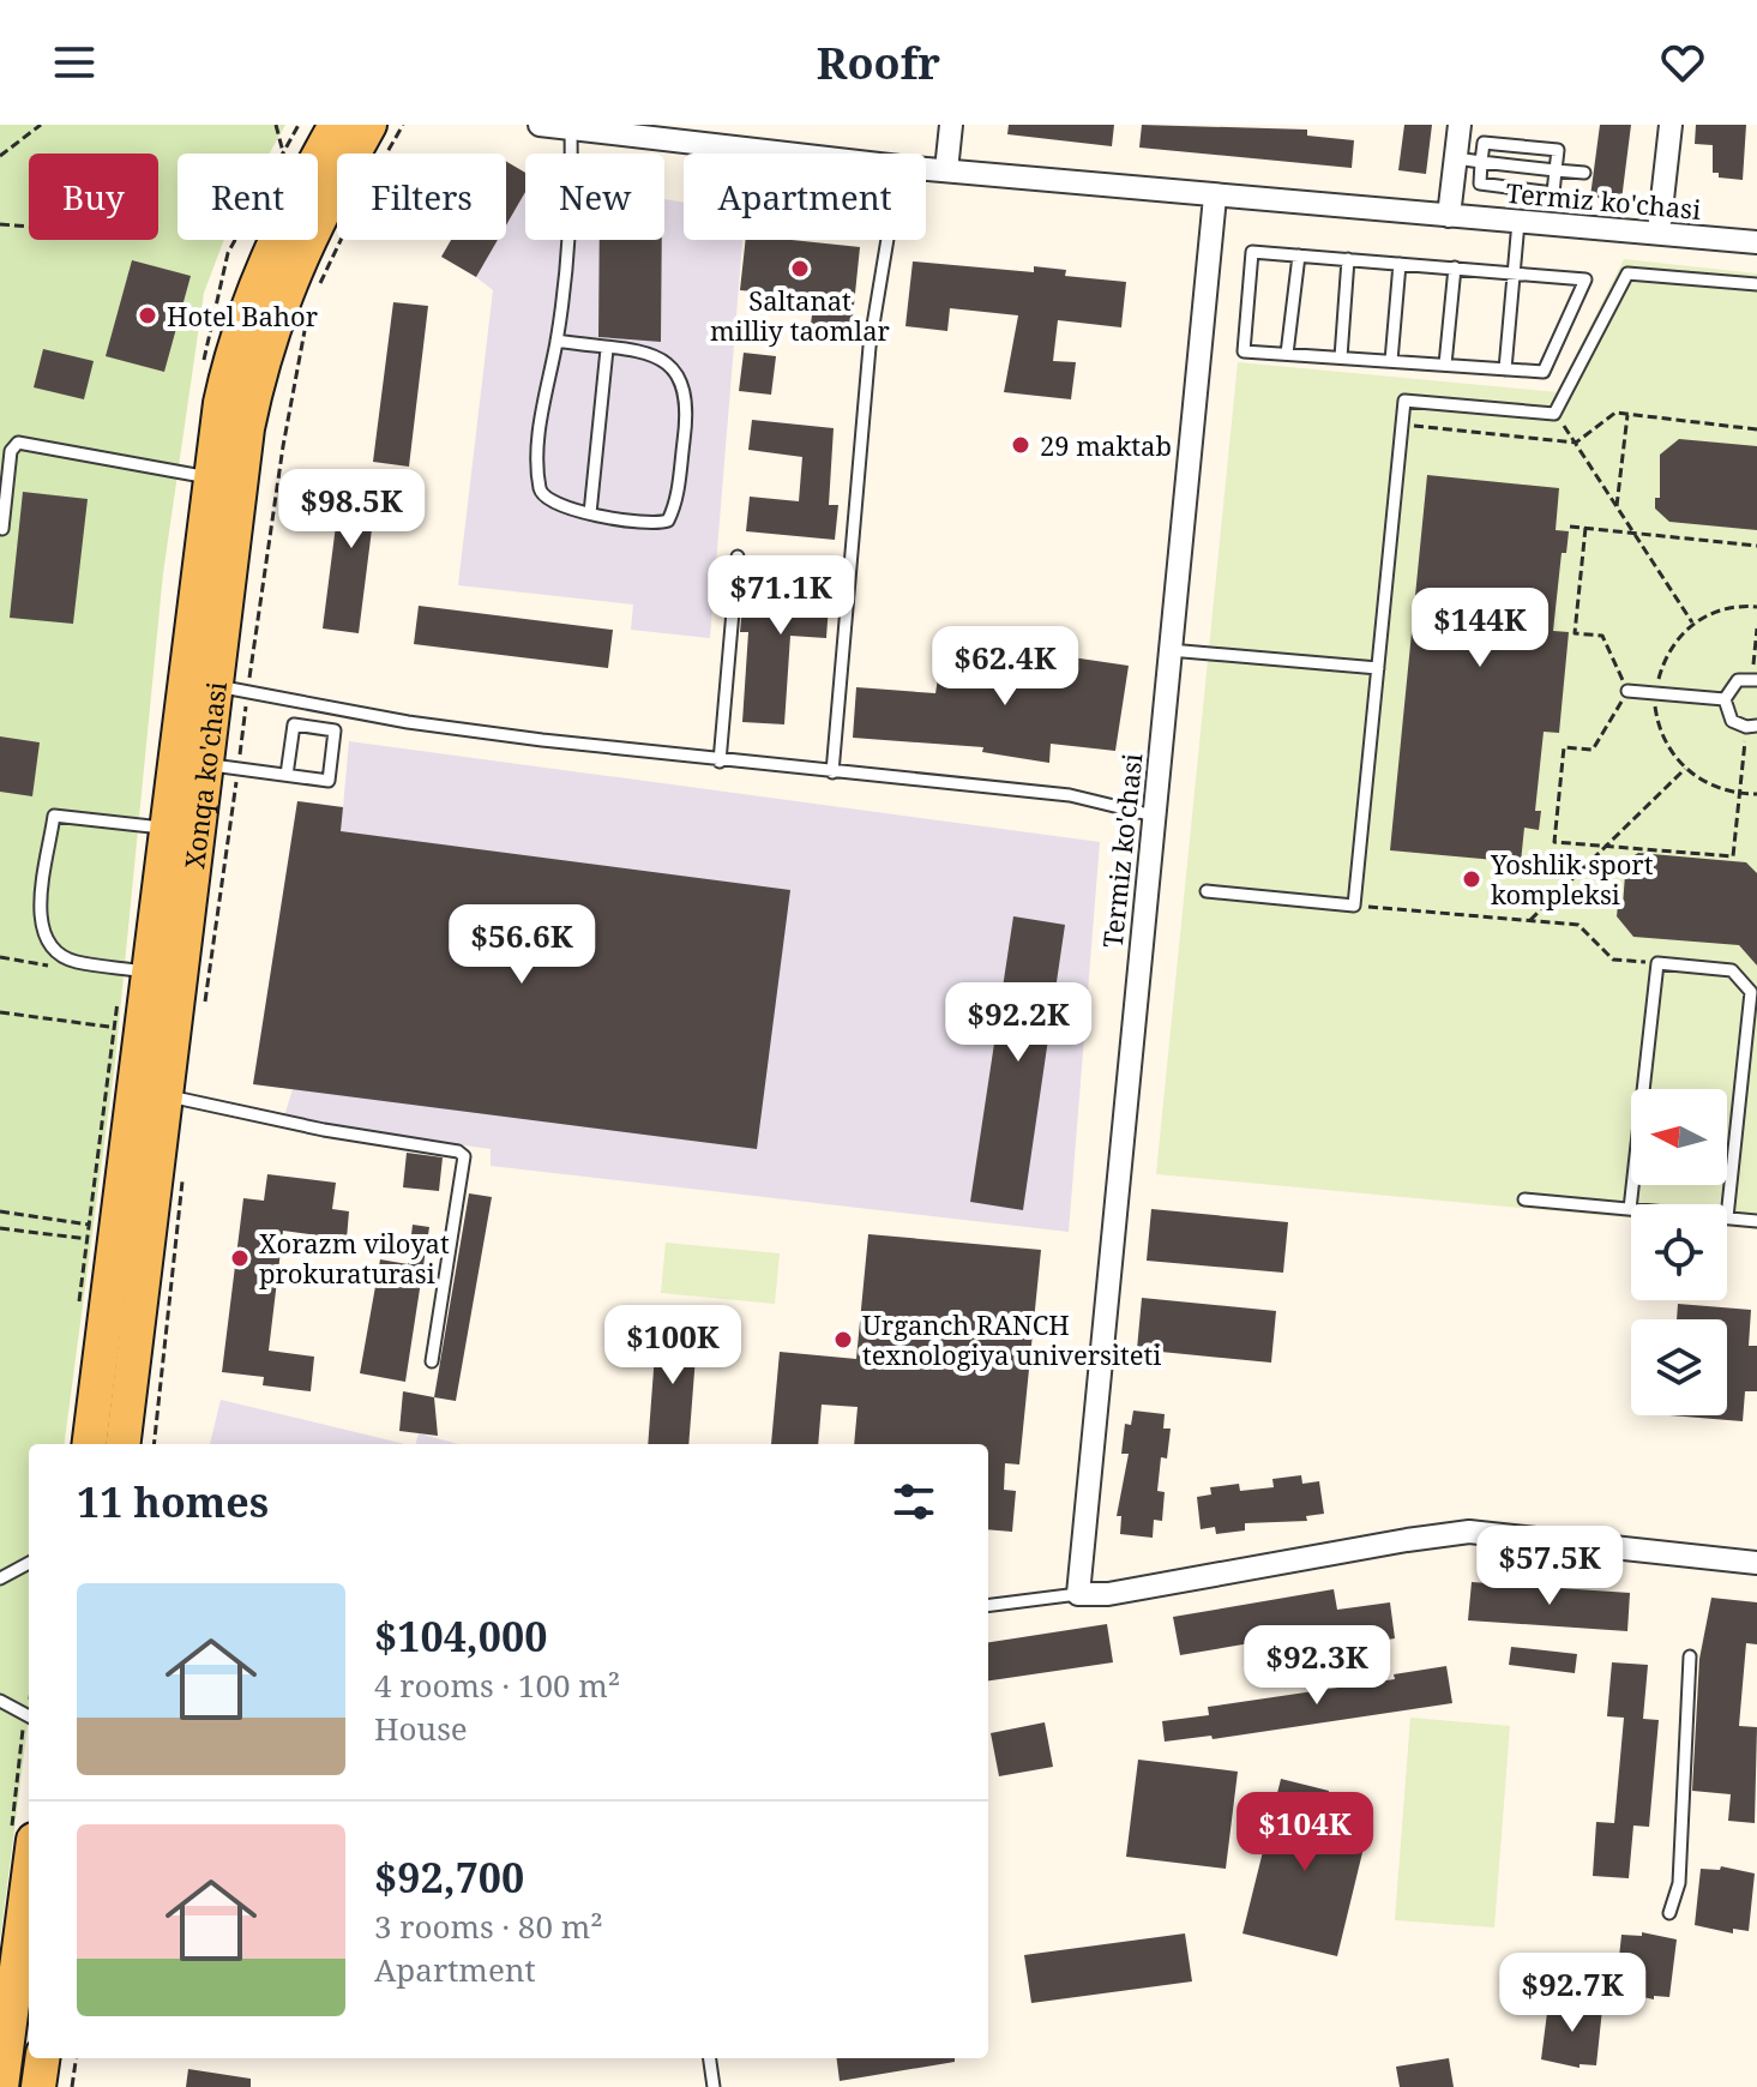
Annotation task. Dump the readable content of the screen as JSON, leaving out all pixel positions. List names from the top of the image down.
{
  "streets": {
    "main road": ["Xonqa ko'chasi"],
    "street": ["Termiz ko'chasi"]
  },
  "places": [
    "Saltanat milliy taomlar",
    "Hotel Bahor",
    "29 maktab",
    "Yoshlik sport kompleksi",
    "Xorazm viloyat prokuraturasi",
    "Urganch RANCH texnologiya universiteti"
  ],
  "north": "left",
  "page": {
    "header": "Roofr",
    "chip": [
      "Buy",
      "Rent",
      "Filters",
      "New",
      "Apartment"
    ],
    "price": [
      "$98.5K",
      "$71.1K",
      "$144K",
      "$62.4K",
      "$56.6K",
      "$92.2K",
      "$100K",
      "$57.5K",
      "$92.3K",
      "$104K",
      "$92.7K"
    ],
    "heading": "11 homes",
    "list": [
      {
        "name": "$104,000",
        "note": "4 rooms · 100 m² · House"
      },
      {
        "name": "$92,700",
        "note": "3 rooms · 80 m² · Apartment"
      }
    ]
  }
}
